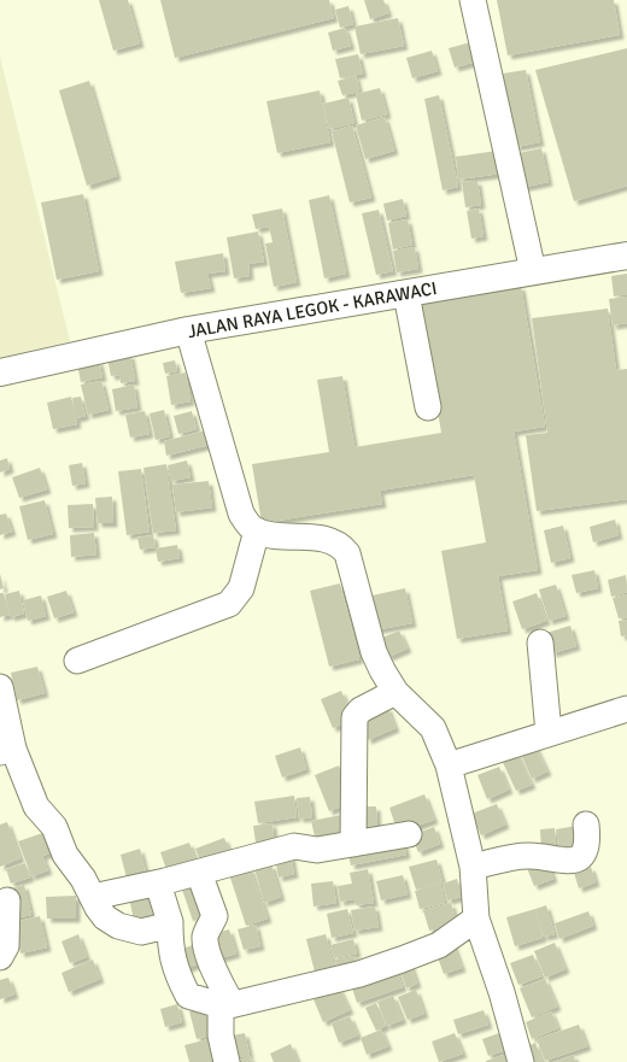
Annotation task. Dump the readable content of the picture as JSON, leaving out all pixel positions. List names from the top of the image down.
{
  "streets": {
    "main road": ["JALAN RAYA LEGOK - KARAWACI"]
  }
}
